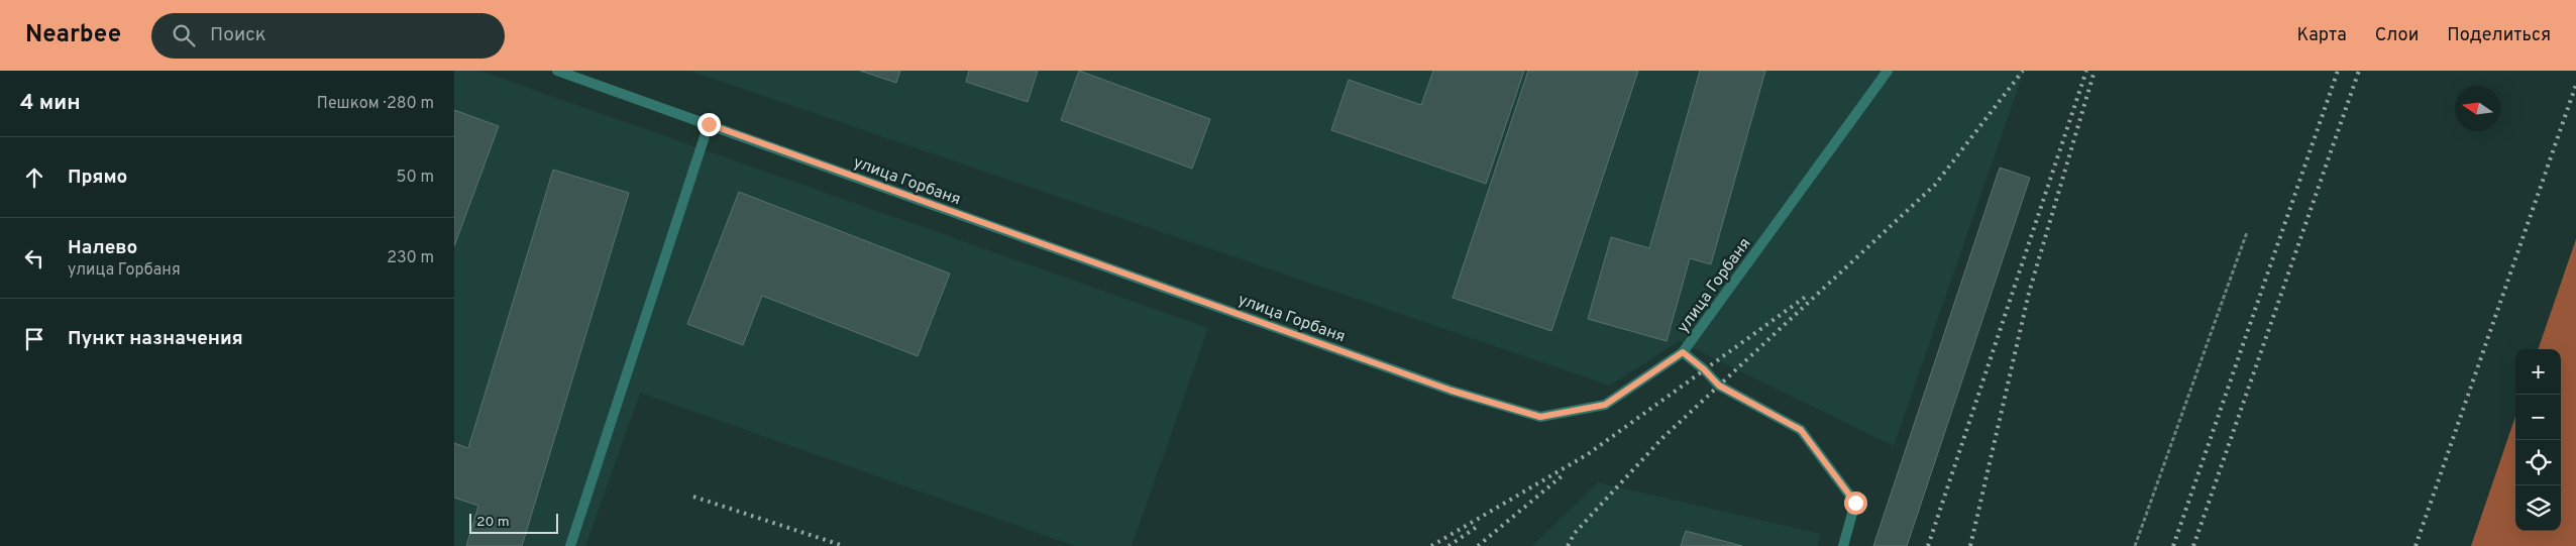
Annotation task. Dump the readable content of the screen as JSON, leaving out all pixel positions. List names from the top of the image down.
{
  "streets": {
    "lane": ["улица Горбаня"]
  },
  "scale_bar": "20 m",
  "north": "left",
  "page": {
    "header": "Nearbee",
    "search": "Поиск",
    "nav": ["Карта", "Слои", "Поделиться"],
    "heading": ["4 мин", "Пешком · 280 m"],
    "list": [
      ["Прямо", "50 m"],
      ["Налево", "улица Горбаня", "230 m"],
      "Пункт назначения"
    ],
    "map_buttons": ["+", "−"],
    "scale": "20 m"
  }
}
